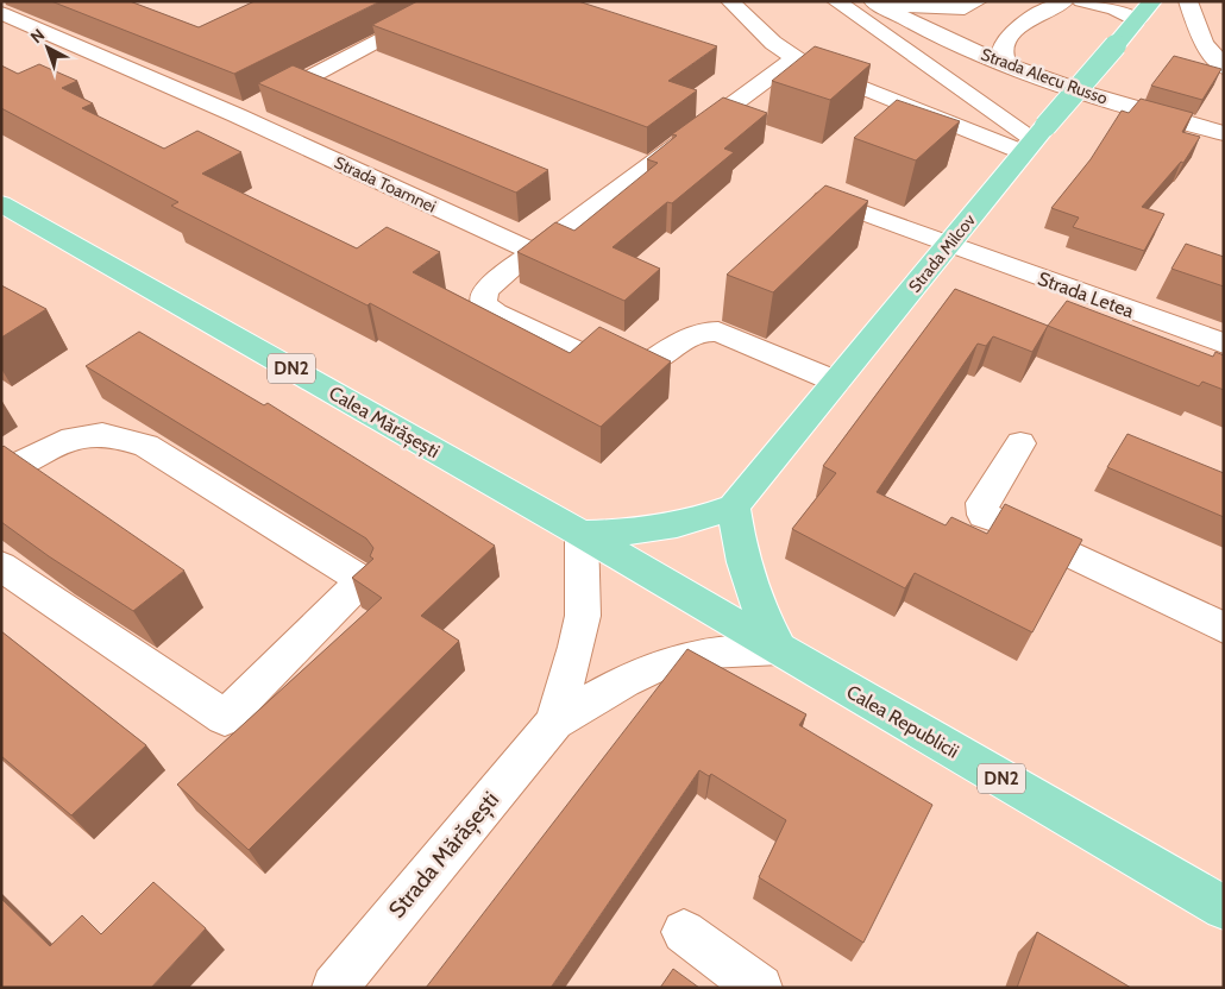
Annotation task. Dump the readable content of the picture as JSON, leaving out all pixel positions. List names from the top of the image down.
{
  "streets": {
    "main road": [
      "Strada Milcov",
      "DN2",
      "Calea Mărășești",
      "Calea Republicii"
    ],
    "street": [
      "Strada Alecu Russo",
      "Strada Toamnei",
      "Strada Letea",
      "Strada Mărășești"
    ]
  },
  "crossings": [
    ["Strada Milcov", "Strada Letea"],
    ["Calea Mărășești", "Calea Republicii"],
    ["Calea Mărășești", "Strada Mărășești"],
    ["Calea Republicii", "Strada Mărășești"]
  ],
  "north": "top left"
}
